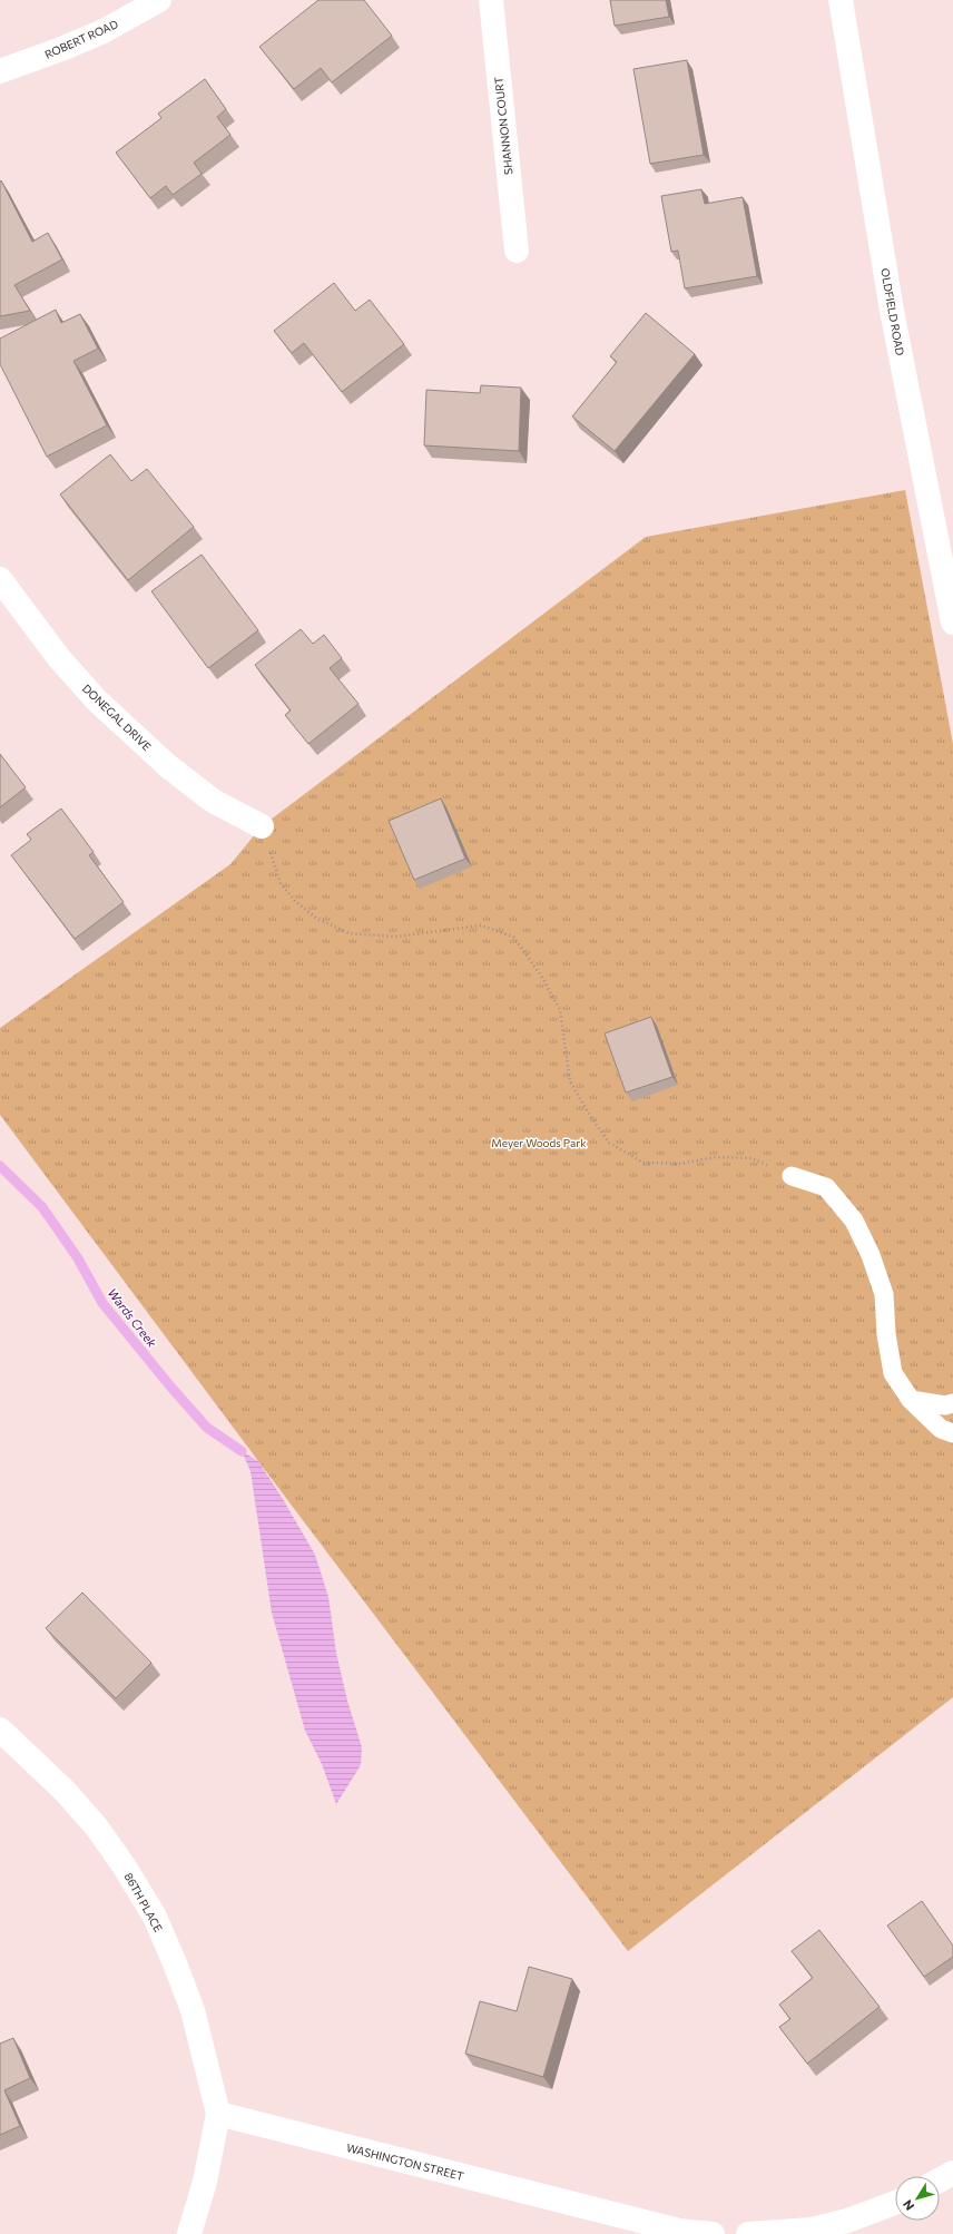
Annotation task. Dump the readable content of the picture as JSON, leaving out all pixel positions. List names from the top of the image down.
{
  "streets": {
    "street": [
      "ROBERT ROAD",
      "SHANNON COURT",
      "OLDFIELD ROAD",
      "DONEGAL DRIVE",
      "86TH PLACE",
      "WASHINGTON STREET"
    ]
  },
  "crossings": [
    ["86TH PLACE", "WASHINGTON STREET"]
  ],
  "water": ["Wards Creek"],
  "parks": ["Meyer Woods Park"],
  "north": "bottom left"
}
